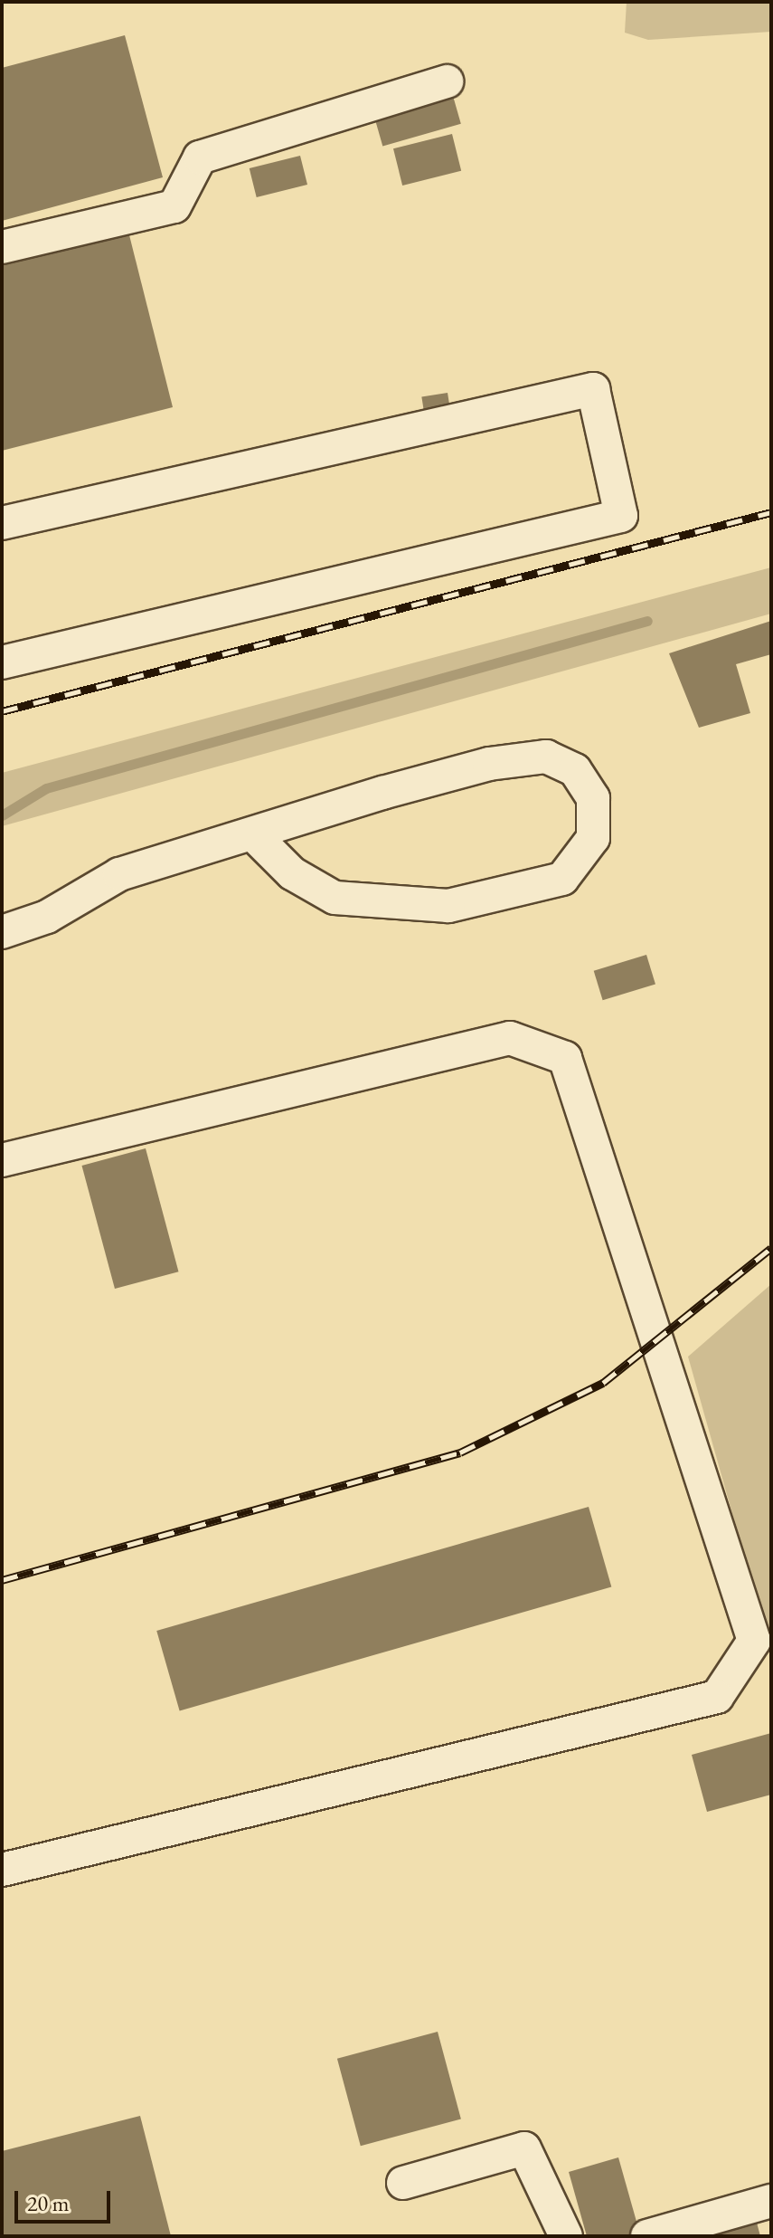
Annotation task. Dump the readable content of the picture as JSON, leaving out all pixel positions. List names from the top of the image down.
{
  "scale_bar": "20 m"
}
